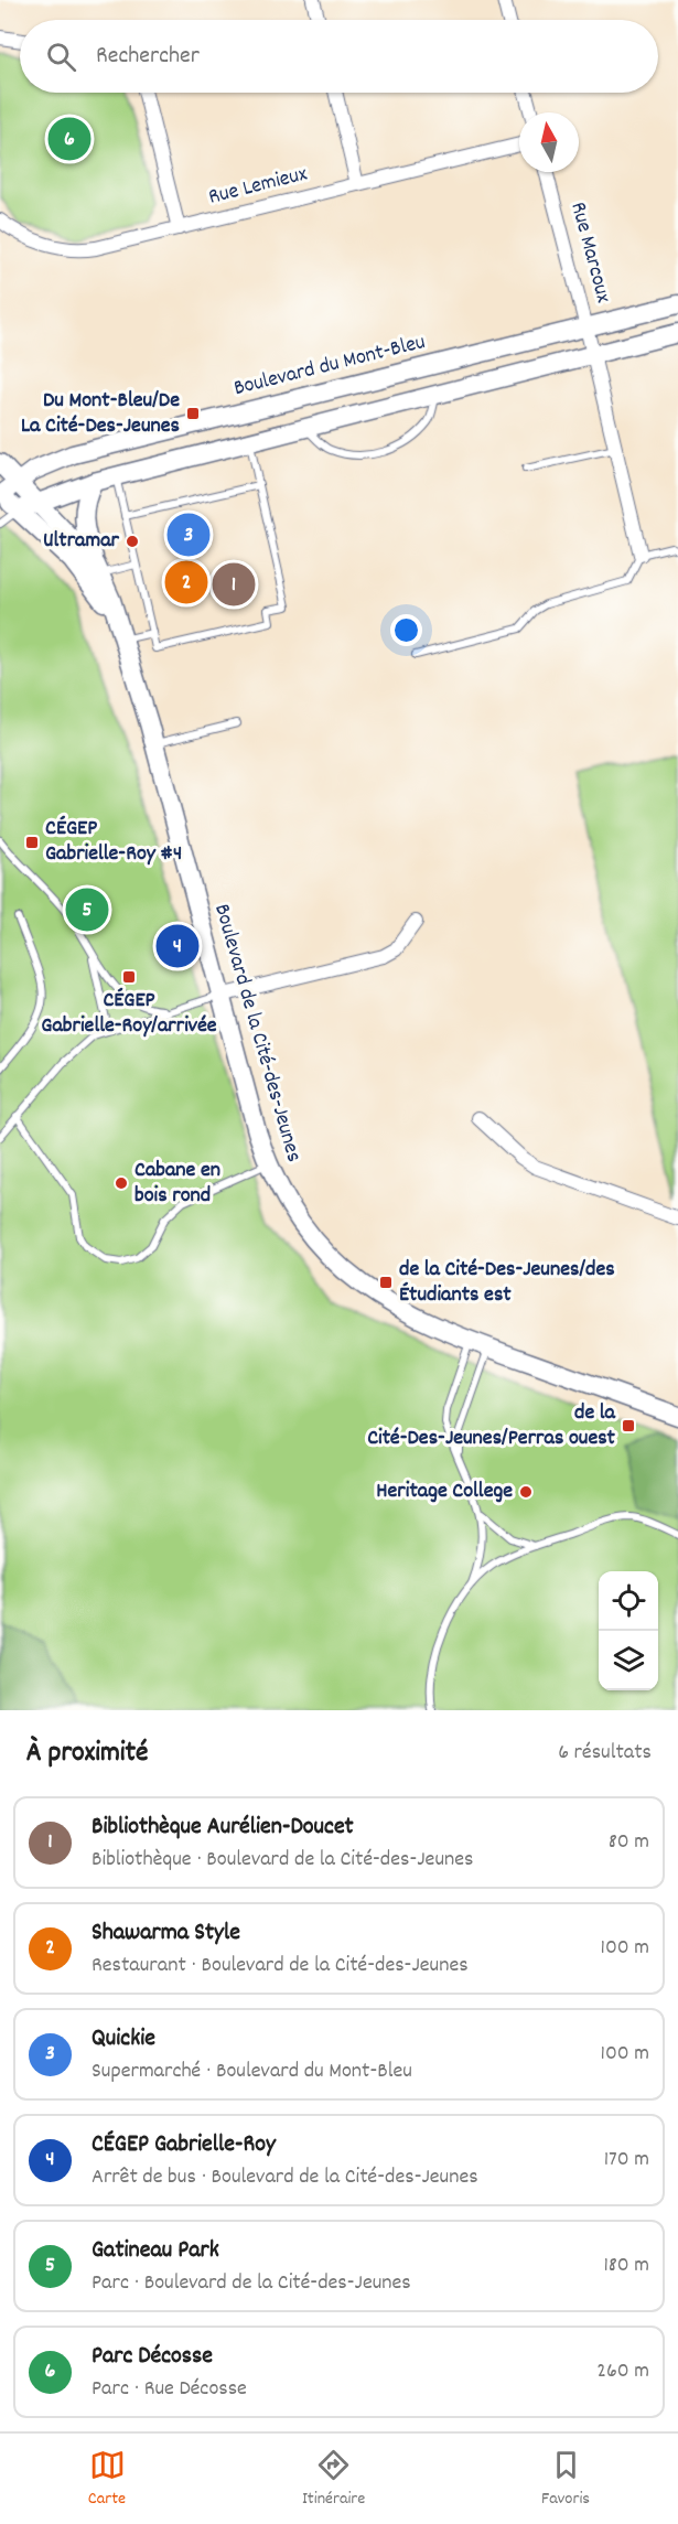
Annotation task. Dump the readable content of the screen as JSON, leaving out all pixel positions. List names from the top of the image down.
{
  "streets": {
    "street": [
      "Rue Lemieux",
      "Rue Marcoux",
      "Boulevard du Mont-Bleu",
      "Boulevard de la Cité-des-Jeunes"
    ]
  },
  "crossings": [
    ["Rue Marcoux", "Boulevard du Mont-Bleu"],
    ["Boulevard du Mont-Bleu", "Boulevard de la Cité-des-Jeunes"]
  ],
  "places": {
    "transit": [
      "Du Mont-Bleu/De La Cité-Des-Jeunes",
      "CÉGEP Gabrielle-Roy #4",
      "CÉGEP Gabrielle-Roy/arrivée",
      "de la Cité-Des-Jeunes/des Étudiants est",
      "de la Cité-Des-Jeunes/Perras ouest"
    ],
    "other": ["Ultramar", "Cabane en bois rond", "Heritage College"]
  },
  "north": "top",
  "page": {
    "search": "Rechercher",
    "pins": [
      "6",
      "3",
      "2",
      "1",
      "5",
      "4"
    ],
    "heading": ["À proximité", "6 résultats"],
    "list": [
      {
        "mark": "1",
        "name": "Bibliothèque Aurélien-Doucet",
        "note": "Bibliothèque · Boulevard de la Cité-des-Jeunes",
        "value": "80 m"
      },
      {
        "mark": "2",
        "name": "Shawarma Style",
        "note": "Restaurant · Boulevard de la Cité-des-Jeunes",
        "value": "100 m"
      },
      {
        "mark": "3",
        "name": "Quickie",
        "note": "Supermarché · Boulevard du Mont-Bleu",
        "value": "100 m"
      },
      {
        "mark": "4",
        "name": "CÉGEP Gabrielle-Roy",
        "note": "Arrêt de bus · Boulevard de la Cité-des-Jeunes",
        "value": "170 m"
      },
      {
        "mark": "5",
        "name": "Gatineau Park",
        "note": "Parc · Boulevard de la Cité-des-Jeunes",
        "value": "180 m"
      },
      {
        "mark": "6",
        "name": "Parc Décosse",
        "note": "Parc · Rue Décosse",
        "value": "260 m"
      }
    ],
    "nav": ["Carte", "Itinéraire", "Favoris"]
  }
}
